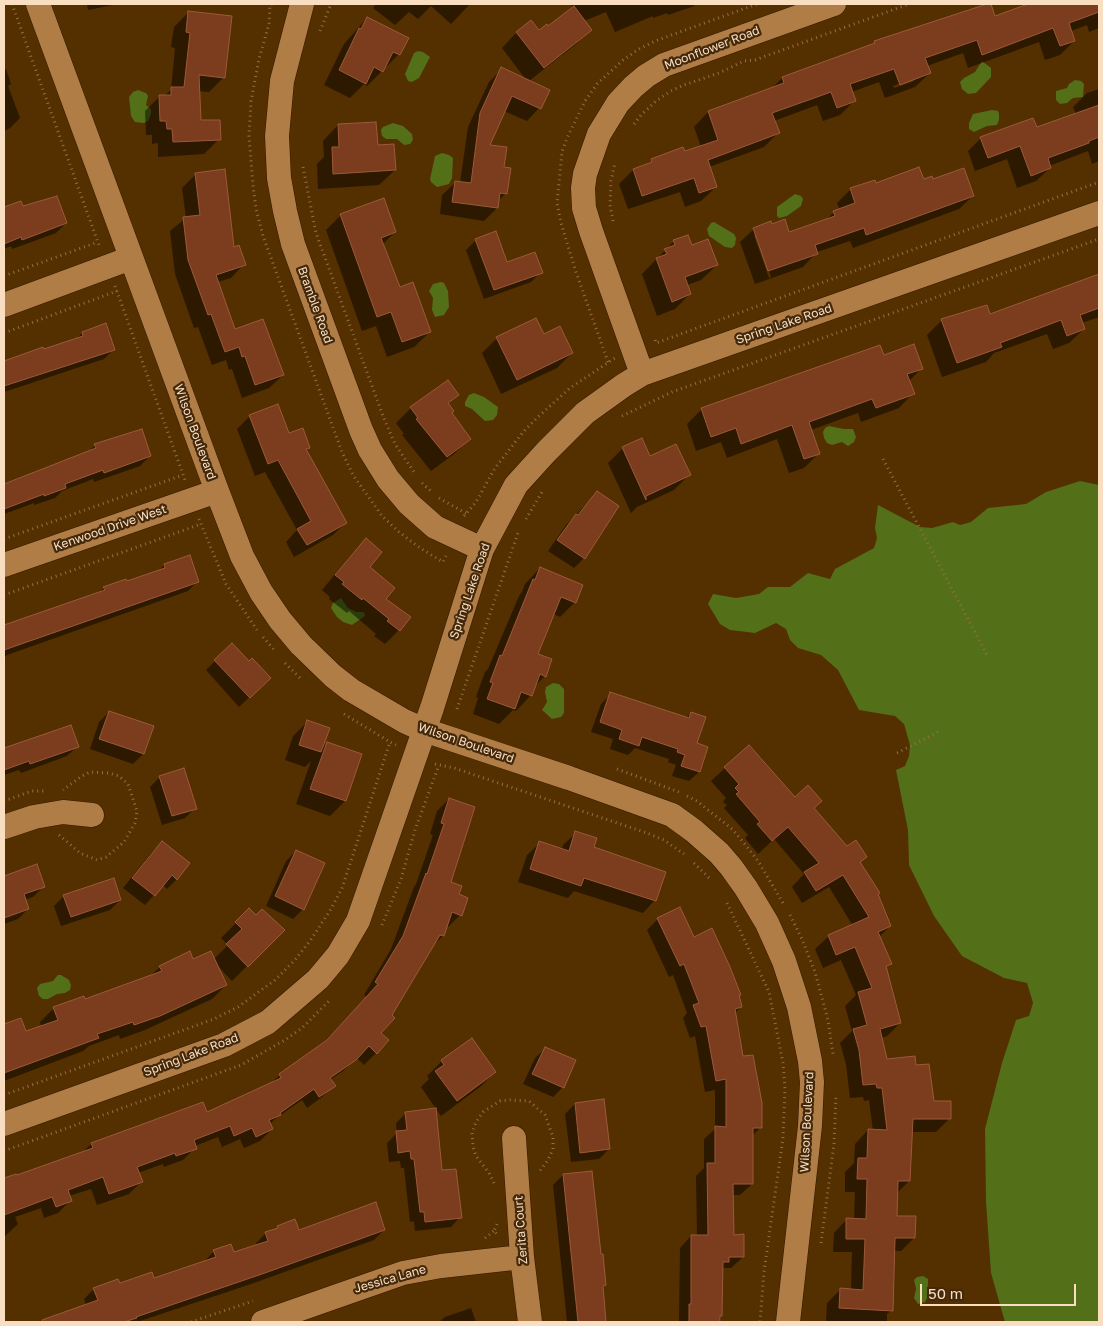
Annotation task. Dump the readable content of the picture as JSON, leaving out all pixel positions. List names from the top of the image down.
{
  "streets": {
    "street": [
      "Moonflower Road",
      "Bramble Road",
      "Spring Lake Road",
      "Wilson Boulevard",
      "Kenwood Drive West",
      "Zerita Court",
      "Jessica Lane"
    ]
  },
  "crossings": [
    ["Moonflower Road", "Spring Lake Road"],
    ["Bramble Road", "Spring Lake Road"],
    ["Spring Lake Road", "Wilson Boulevard"],
    ["Wilson Boulevard", "Kenwood Drive West"],
    ["Zerita Court", "Jessica Lane"]
  ],
  "scale_bar": "50 m"
}
